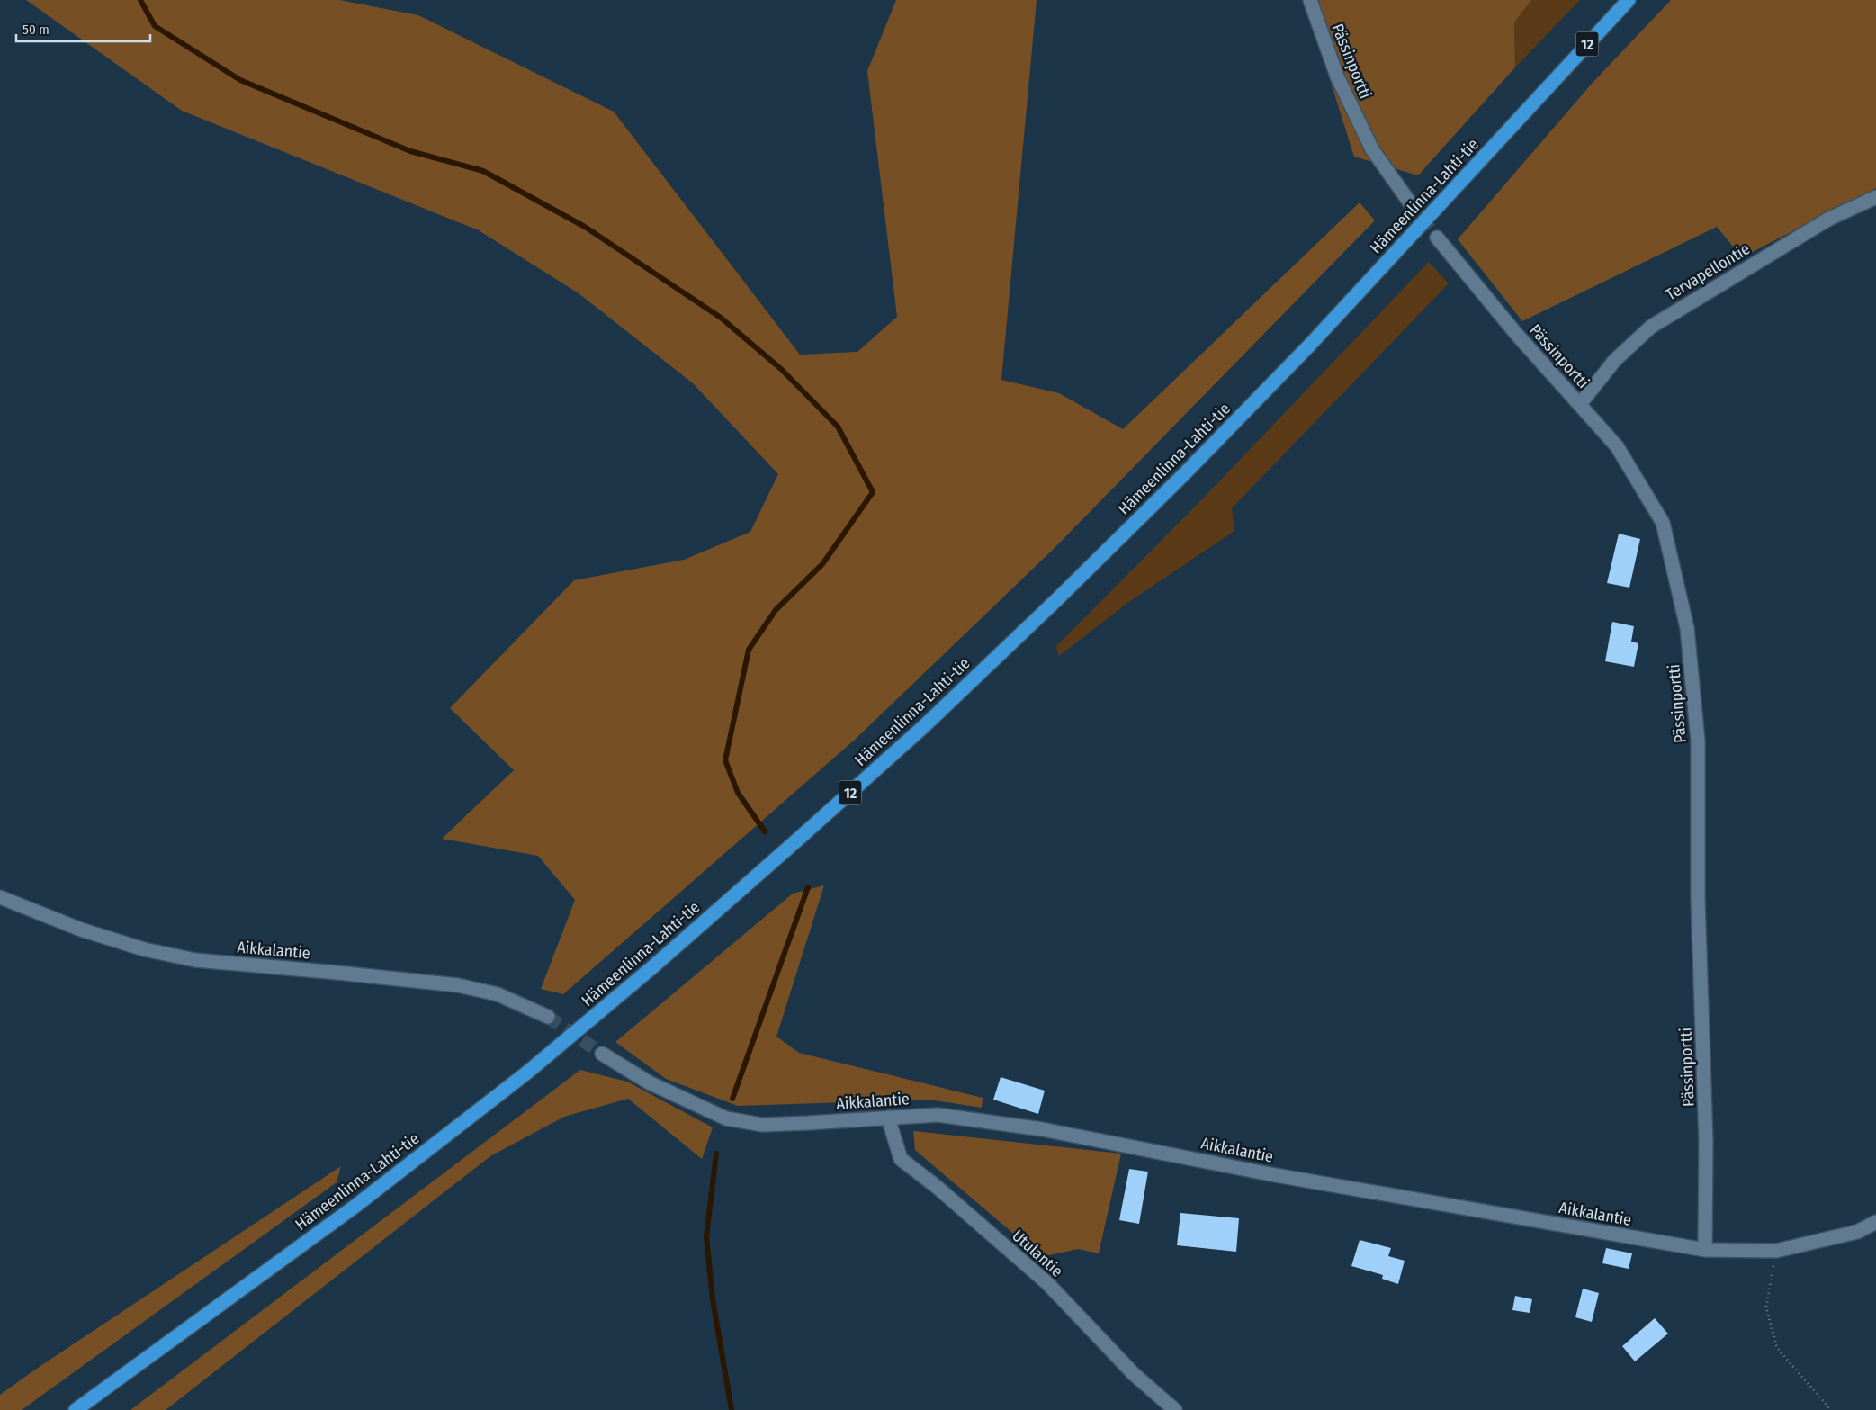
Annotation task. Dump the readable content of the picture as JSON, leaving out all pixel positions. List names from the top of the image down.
{
  "streets": {
    "highway": ["12", "Hämeenlinna-Lahti-tie"],
    "street": [
      "Pässinportti",
      "Tervapellontie",
      "Aikkalantie",
      "Utulantie"
    ]
  },
  "crossings": [
    ["Pässinportti", "Tervapellontie"],
    ["Pässinportti", "Aikkalantie"],
    ["Aikkalantie", "Utulantie"]
  ],
  "scale_bar": "50 m"
}
